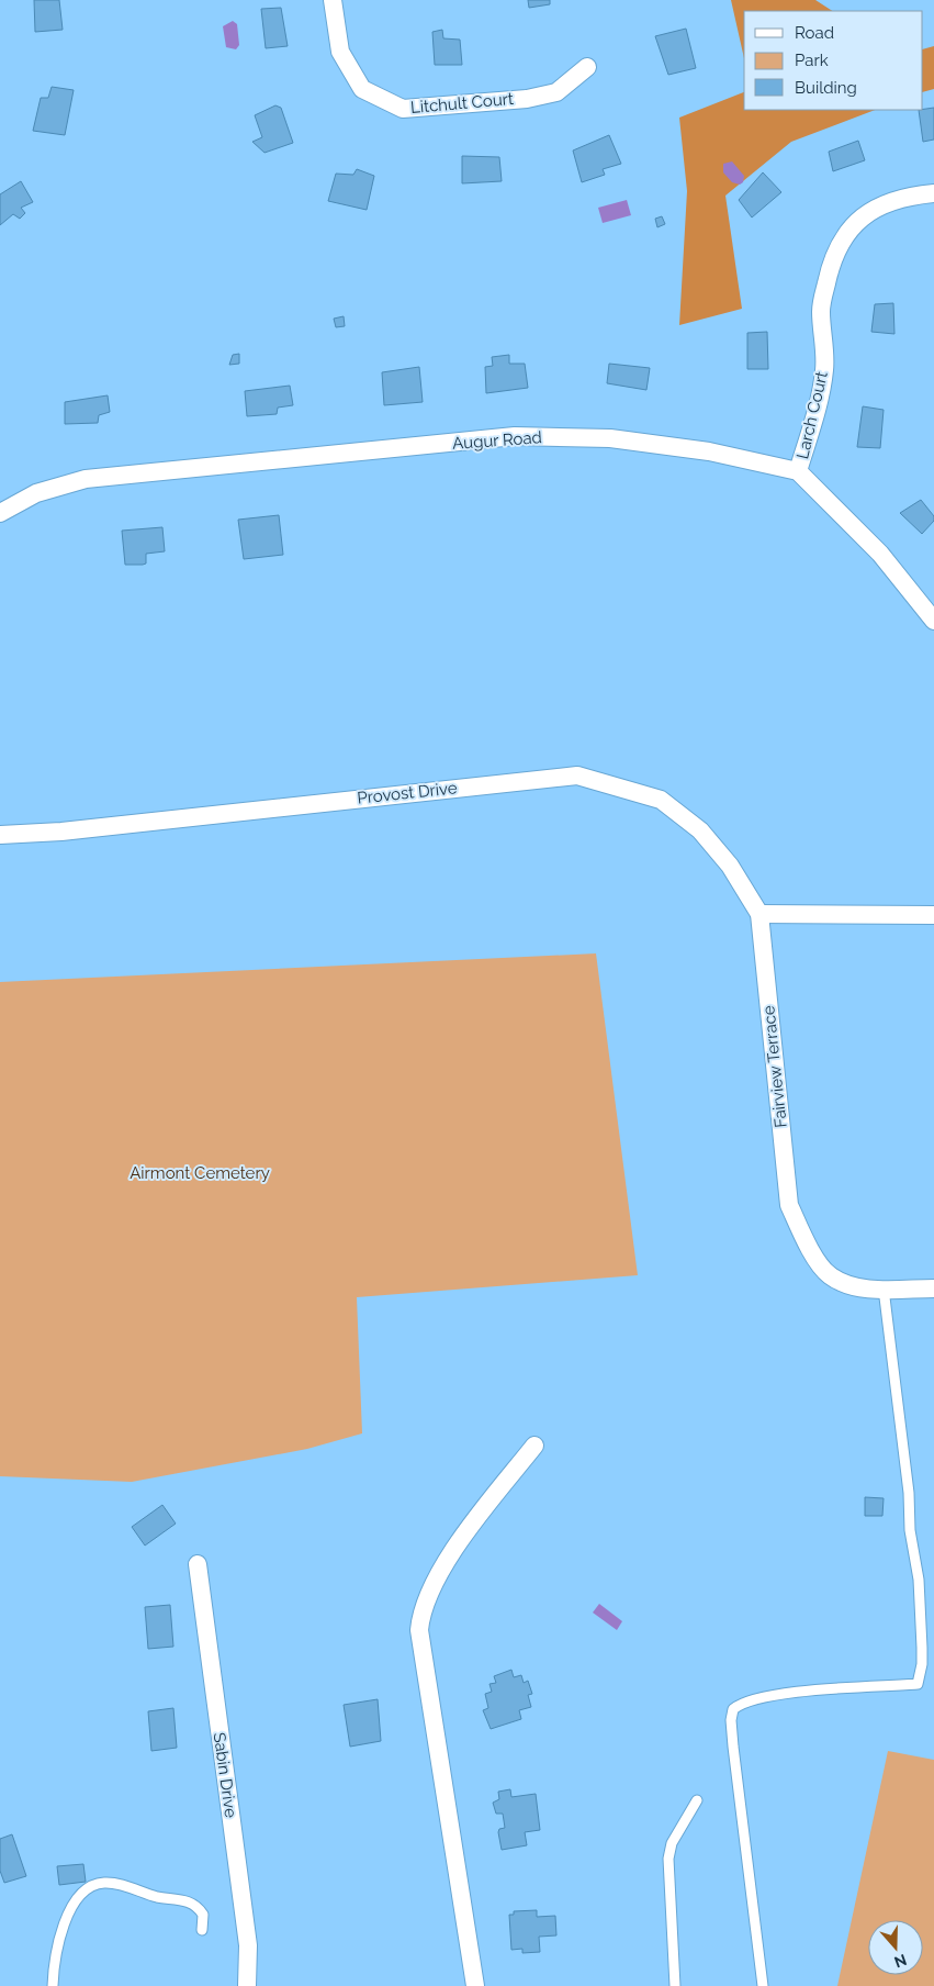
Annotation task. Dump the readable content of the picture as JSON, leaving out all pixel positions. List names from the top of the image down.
{
  "streets": {
    "street": [
      "Litchult Court",
      "Larch Court",
      "Augur Road",
      "Provost Drive",
      "Fairview Terrace",
      "Sabin Drive"
    ]
  },
  "crossings": [
    ["Larch Court", "Augur Road"],
    ["Provost Drive", "Fairview Terrace"]
  ],
  "parks": ["Airmont Cemetery"],
  "legend": ["Road", "Park", "Building"],
  "north": "bottom"
}
